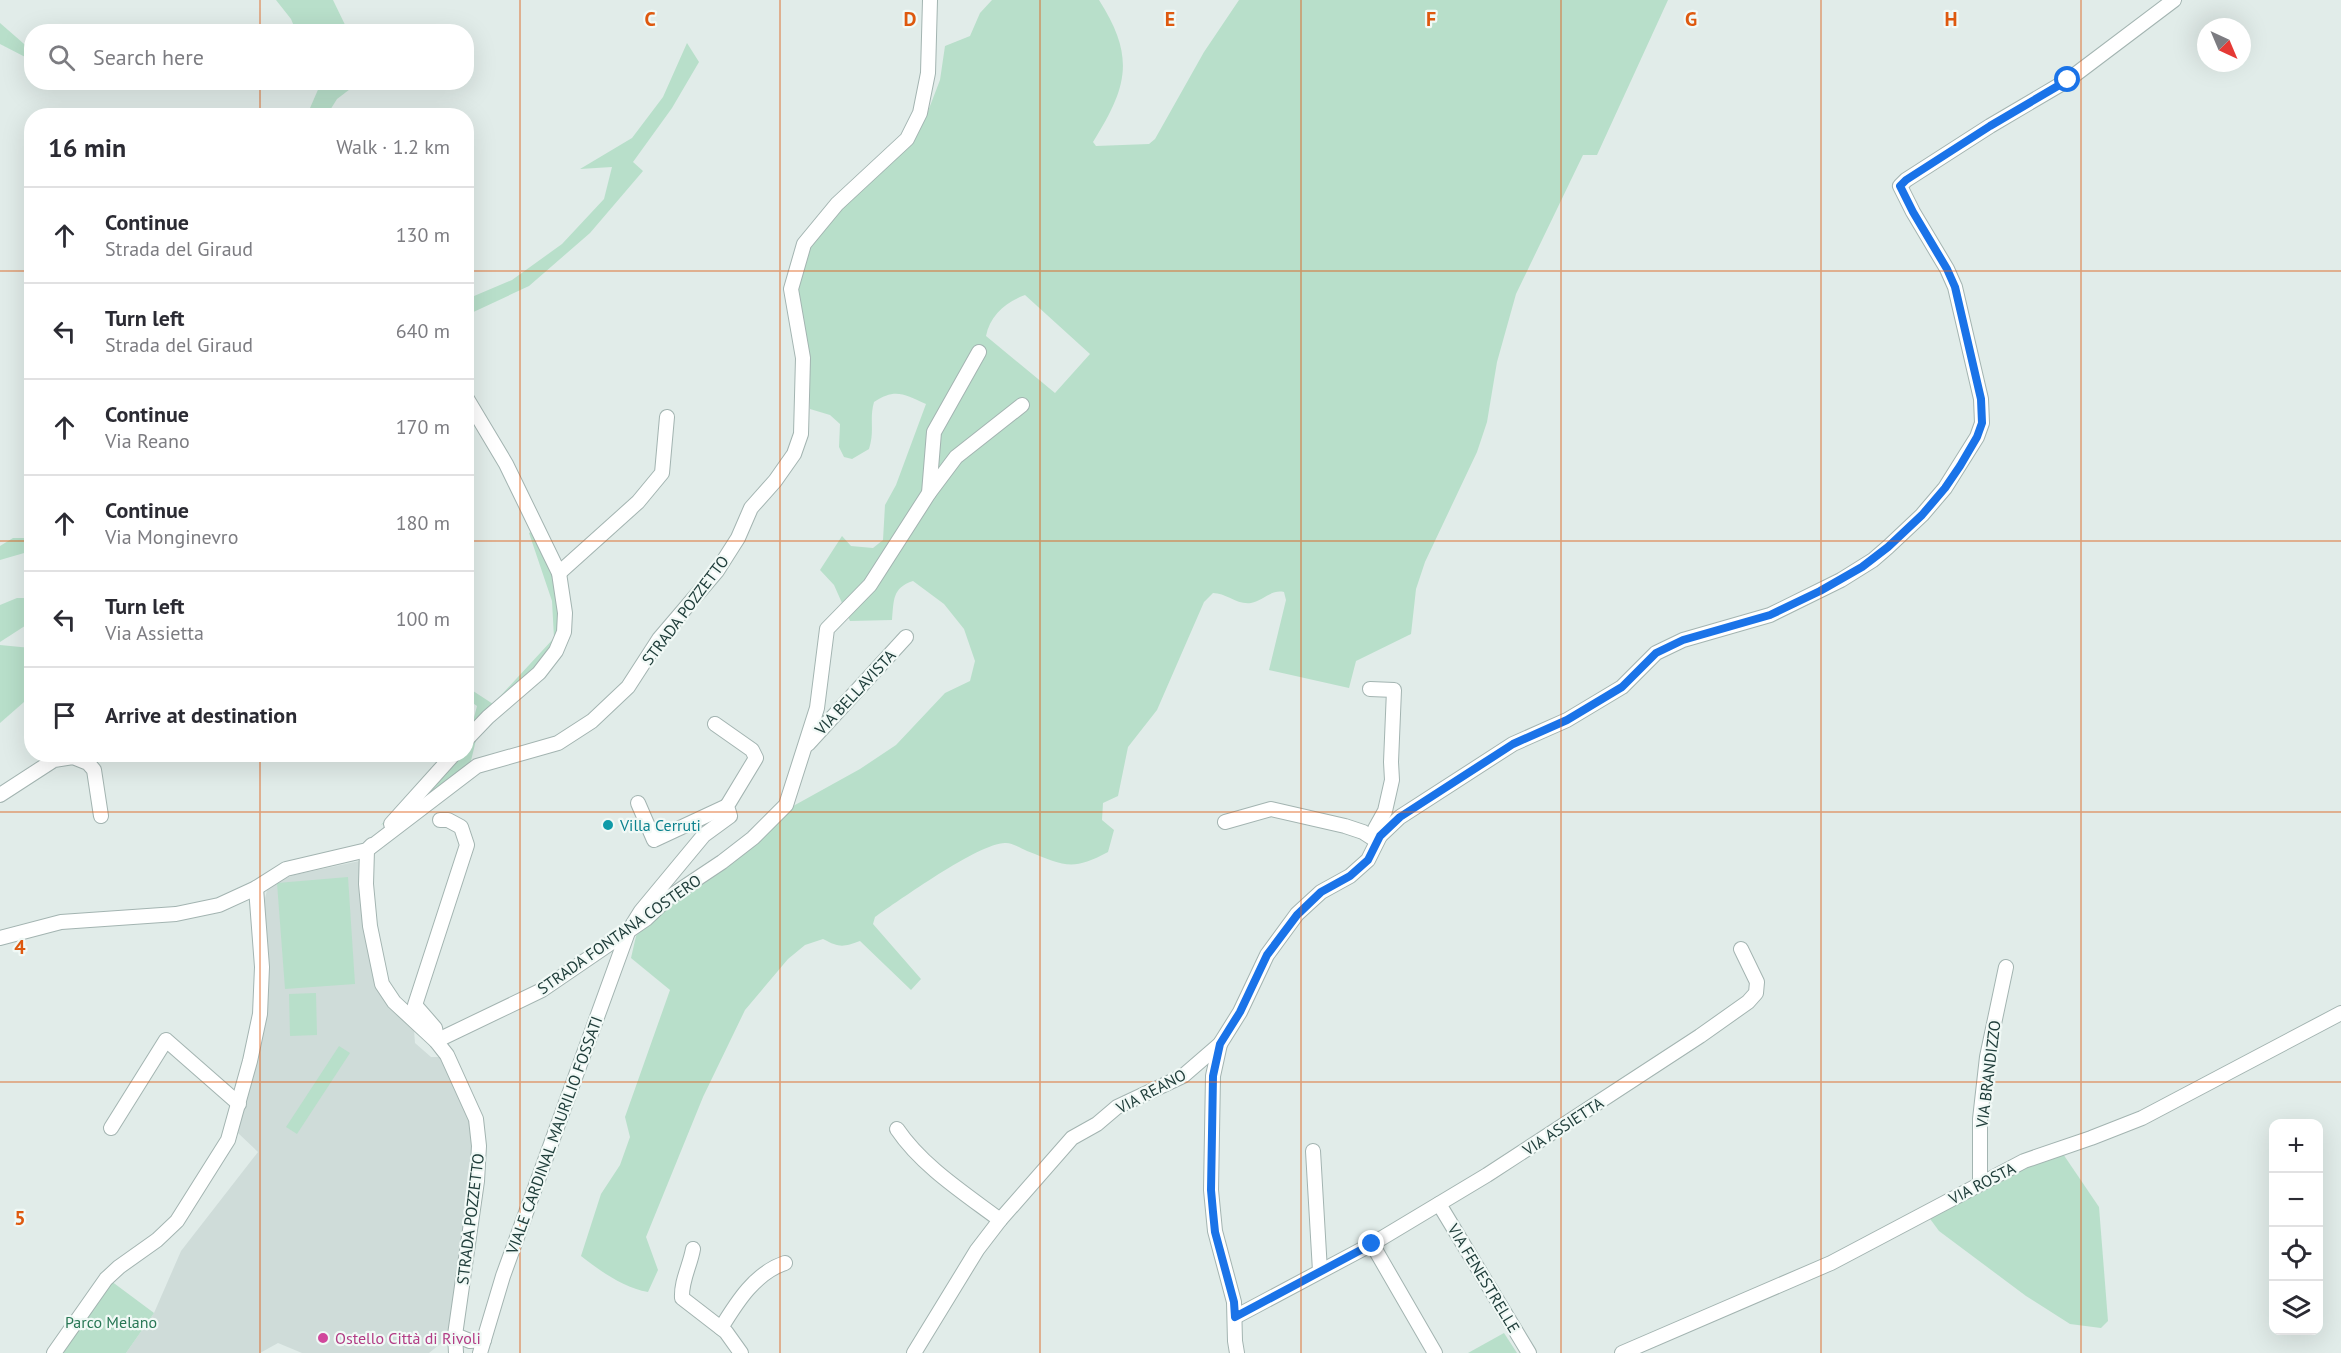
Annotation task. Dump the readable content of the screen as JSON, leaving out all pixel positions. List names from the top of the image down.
{
  "streets": {
    "street": [
      "STRADA POZZETTO",
      "VIA BELLAVISTA",
      "STRADA FONTANA COSTERO",
      "VIA BRANDIZZO",
      "VIA REANO",
      "VIA ASSIETTA",
      "VIALE CARDINAL MAURILIO FOSSATI",
      "VIA ROSTA",
      "VIA FENESTRELLE"
    ]
  },
  "crossings": [
    ["STRADA POZZETTO", "STRADA FONTANA COSTERO"],
    ["VIA BELLAVISTA", "STRADA FONTANA COSTERO"],
    ["STRADA FONTANA COSTERO", "VIALE CARDINAL MAURILIO FOSSATI"],
    ["VIA BRANDIZZO", "VIA ROSTA"],
    ["VIA ASSIETTA", "VIA FENESTRELLE"]
  ],
  "parks": ["Parco Melano"],
  "places": ["Villa Cerruti", "Ostello Città di Rivoli"],
  "north": "bottom right",
  "page": {
    "search": "Search here",
    "heading": ["16 min", "Walk · 1.2 km"],
    "list": [
      ["Continue", "Strada del Giraud", "130 m"],
      ["Turn left", "Strada del Giraud", "640 m"],
      ["Continue", "Via Reano", "170 m"],
      ["Continue", "Via Monginevro", "180 m"],
      ["Turn left", "Via Assietta", "100 m"],
      "Arrive at destination"
    ],
    "map_buttons": ["+", "−"]
  },
  "grid": {
    "columns": [
      "C",
      "D",
      "E",
      "F",
      "G",
      "H"
    ],
    "rows": ["4", "5"]
  }
}
